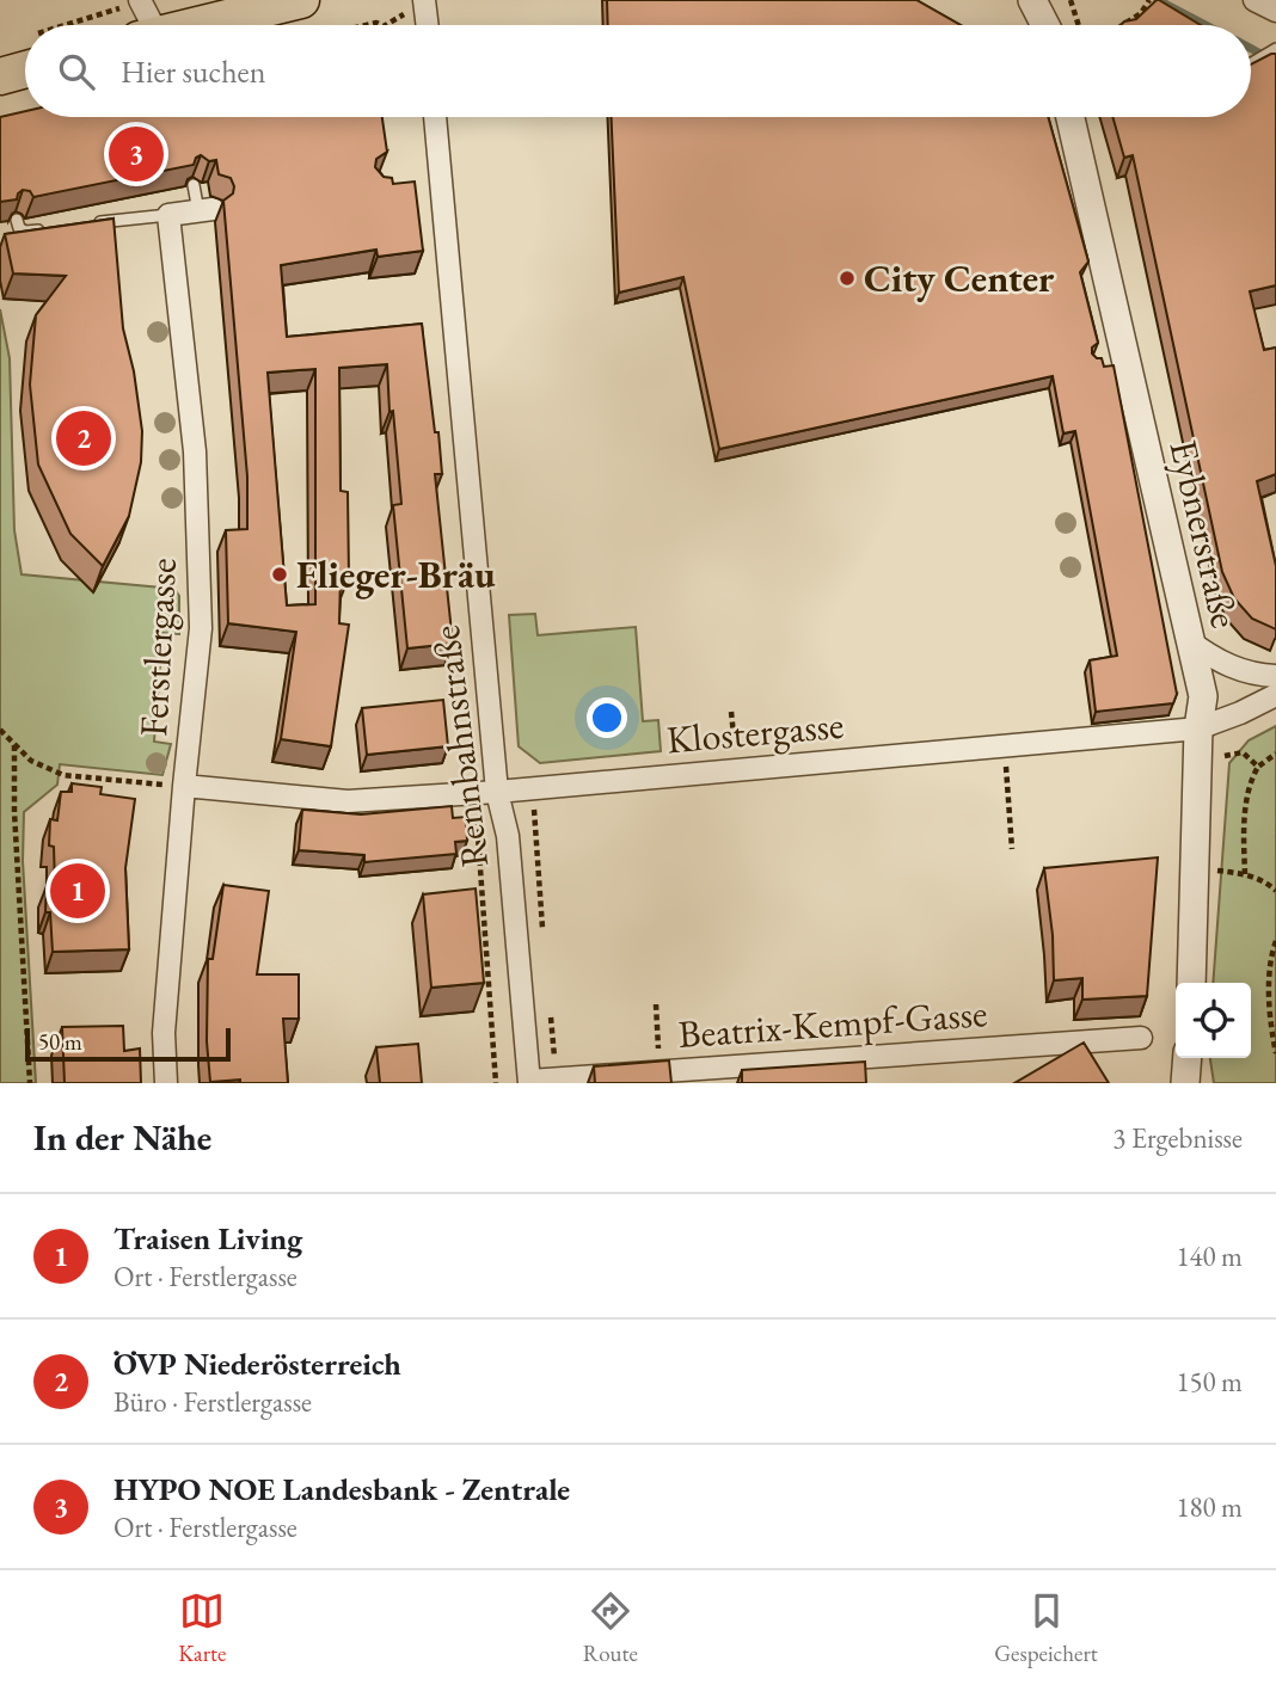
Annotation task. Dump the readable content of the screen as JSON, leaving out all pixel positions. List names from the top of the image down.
{
  "streets": {
    "street": [
      "Eybnerstraße",
      "Ferstlergasse",
      "Klostergasse",
      "Rennbahnstraße",
      "Beatrix-Kempf-Gasse"
    ]
  },
  "crossings": [
    ["Eybnerstraße", "Klostergasse"],
    ["Ferstlergasse", "Klostergasse"],
    ["Klostergasse", "Rennbahnstraße"],
    ["Rennbahnstraße", "Beatrix-Kempf-Gasse"]
  ],
  "places": ["City Center", "Flieger-Bräu"],
  "scale_bar": "50 m",
  "page": {
    "search": "Hier suchen",
    "pins": ["3", "2", "1"],
    "scale": "50 m",
    "heading": ["In der Nähe", "3 Ergebnisse"],
    "list": [
      {
        "mark": "1",
        "name": "Traisen Living",
        "note": "Ort · Ferstlergasse",
        "value": "140 m"
      },
      {
        "mark": "2",
        "name": "ÖVP Niederösterreich",
        "note": "Büro · Ferstlergasse",
        "value": "150 m"
      },
      {
        "mark": "3",
        "name": "HYPO NOE Landesbank - Zentrale",
        "note": "Ort · Ferstlergasse",
        "value": "180 m"
      }
    ],
    "nav": ["Karte", "Route", "Gespeichert"]
  }
}
